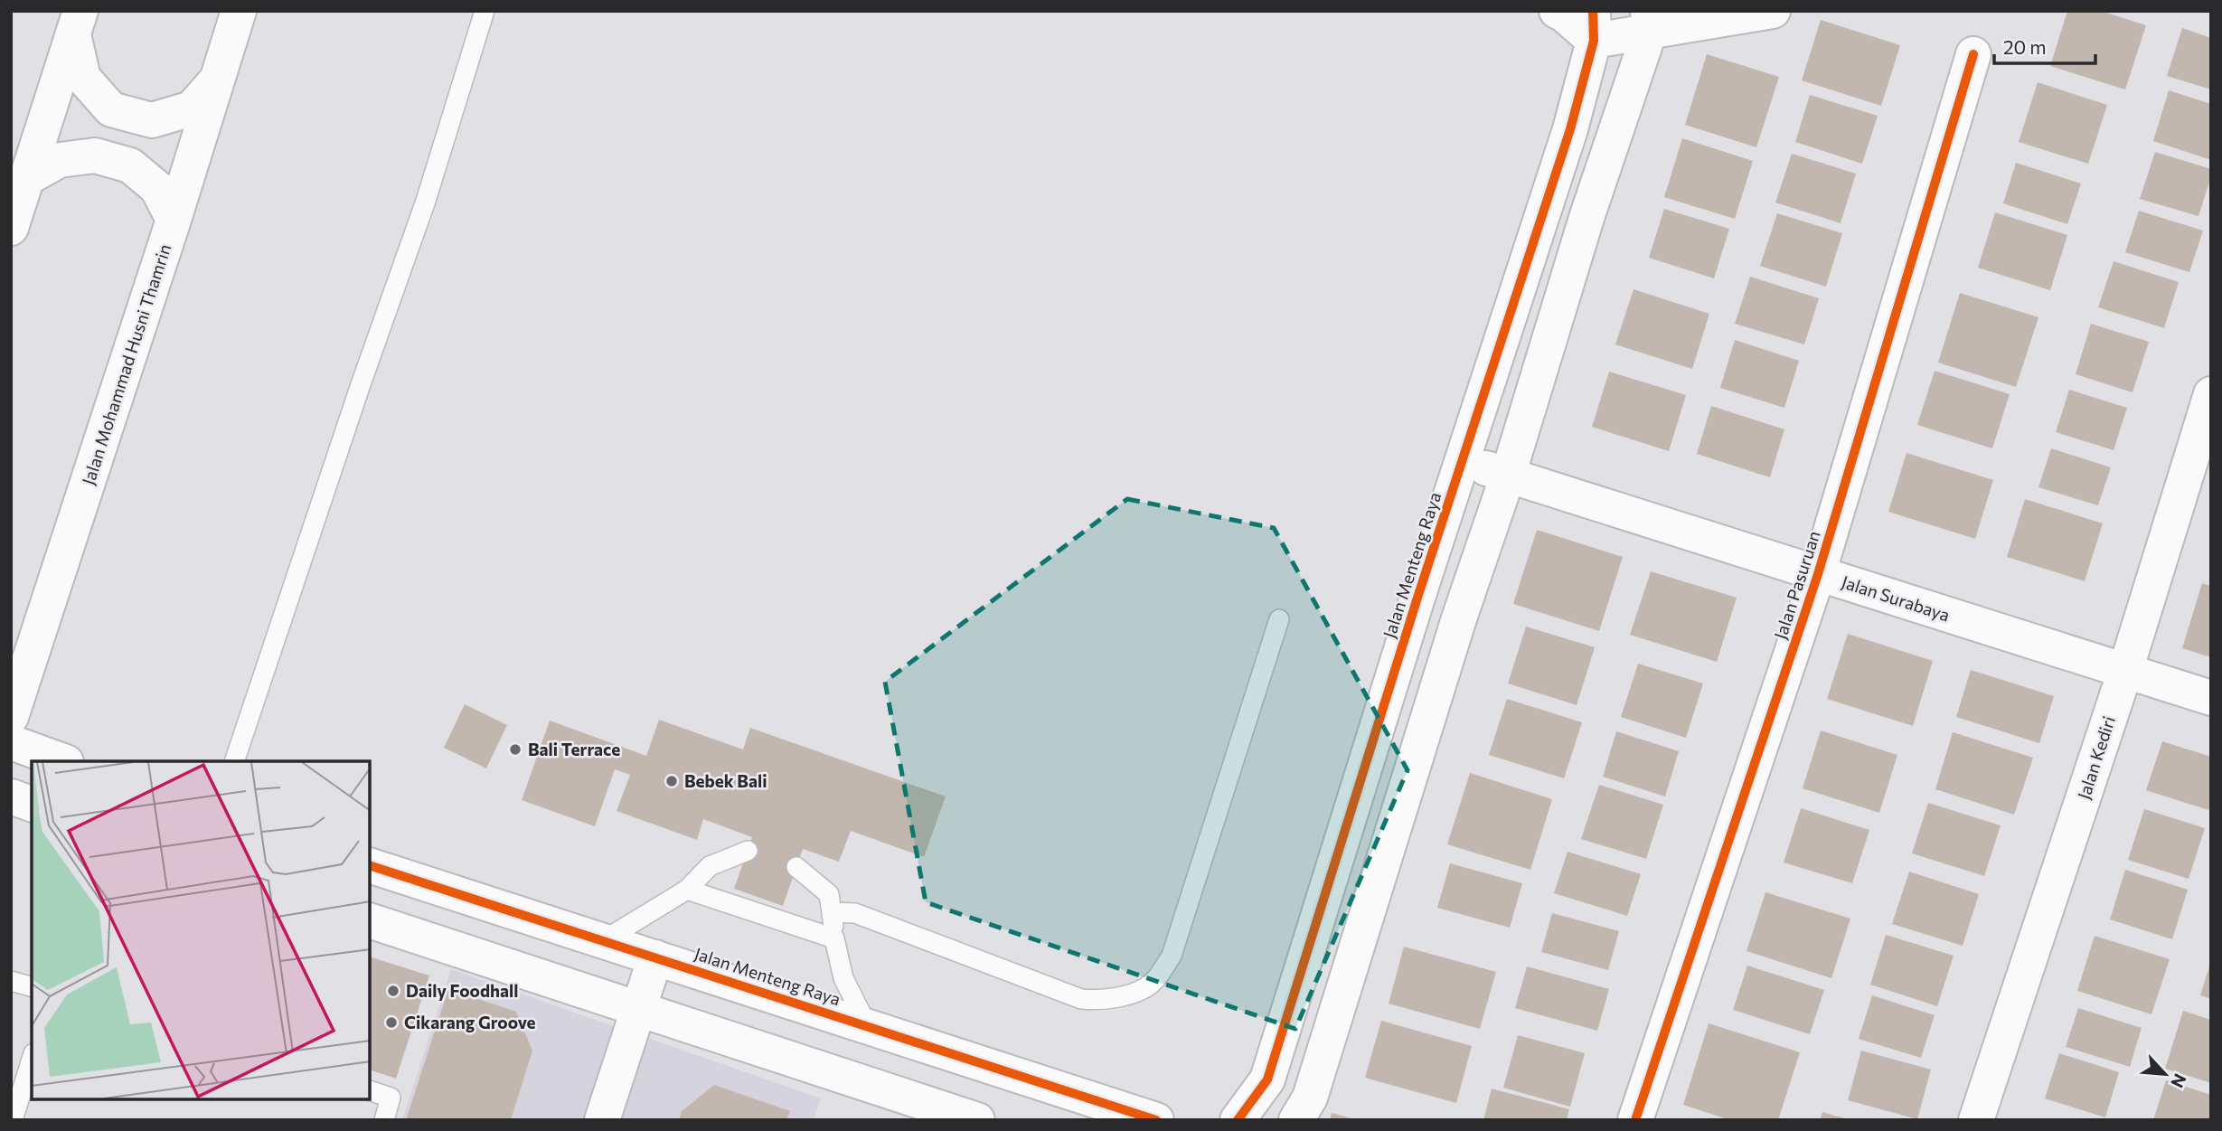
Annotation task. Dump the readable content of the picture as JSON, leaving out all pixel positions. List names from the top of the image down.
{
  "streets": {
    "street": [
      "Jalan Mohammad Husni Thamrin",
      "Jalan Menteng Raya",
      "Jalan Pasuruan",
      "Jalan Surabaya",
      "Jalan Kediri"
    ]
  },
  "crossings": [
    ["Jalan Menteng Raya", "Jalan Surabaya"],
    ["Jalan Pasuruan", "Jalan Surabaya"],
    ["Jalan Surabaya", "Jalan Kediri"]
  ],
  "places": [
    "Bali Terrace",
    "Bebek Bali",
    "Daily Foodhall",
    "Cikarang Groove"
  ],
  "scale_bar": "20 m",
  "north": "bottom right"
}
